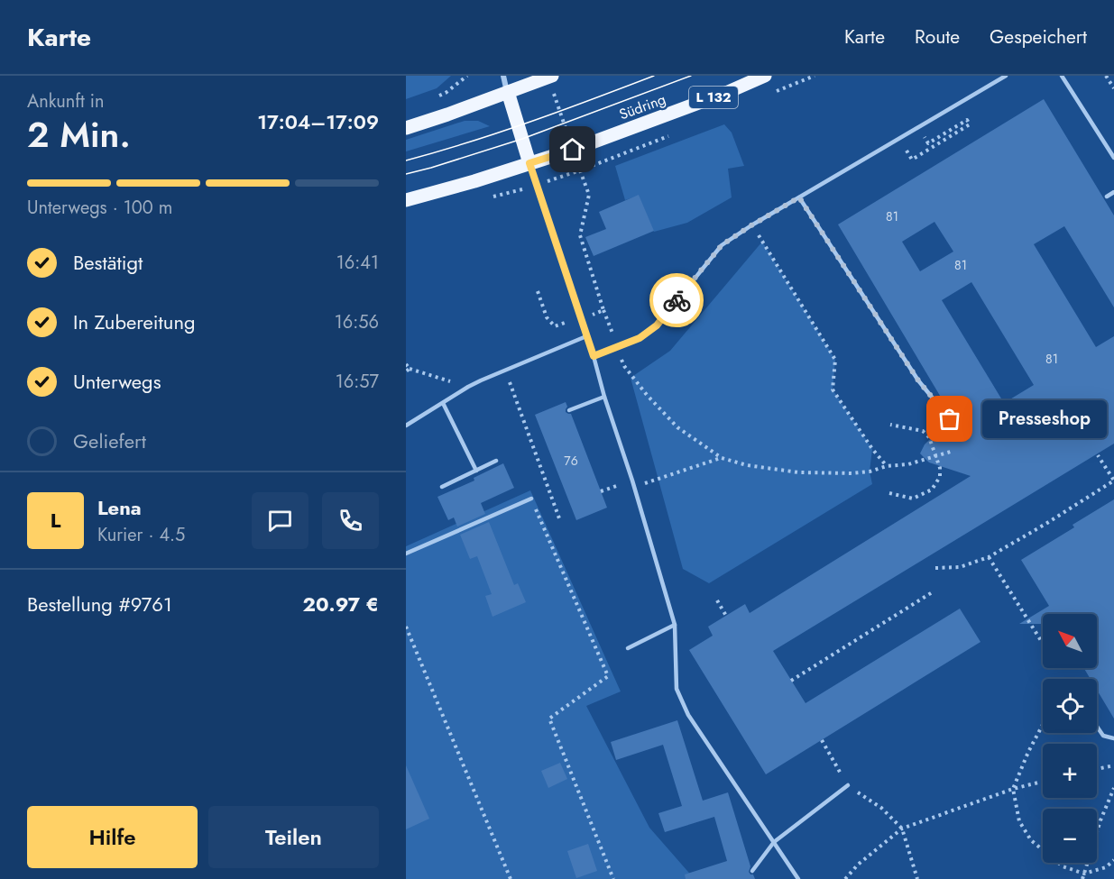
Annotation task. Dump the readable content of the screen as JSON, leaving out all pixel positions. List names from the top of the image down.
{
  "streets": {
    "main road": ["L 132", "Südring"]
  },
  "places": ["Presseshop"],
  "house_numbers": [
    "81",
    "81",
    "81",
    "76"
  ],
  "north": "top left",
  "page": {
    "header": "Karte",
    "nav": ["Karte", "Route", "Gespeichert"],
    "heading": ["2 Min.", "Ankunft in", "17:04–17:09"],
    "panel": [
      "Lena",
      "Kurier · 4.5",
      "Bestellung #9761",
      "20.97 €"
    ],
    "bar": "Unterwegs · 100 m",
    "list": [
      ["Bestätigt", "16:41"],
      ["In Zubereitung", "16:56"],
      ["Unterwegs", "16:57"],
      "Geliefert"
    ],
    "bubble": "Presseshop",
    "round": "L",
    "map_buttons": ["+", "−"],
    "buttons": ["Hilfe", "Teilen"]
  }
}
